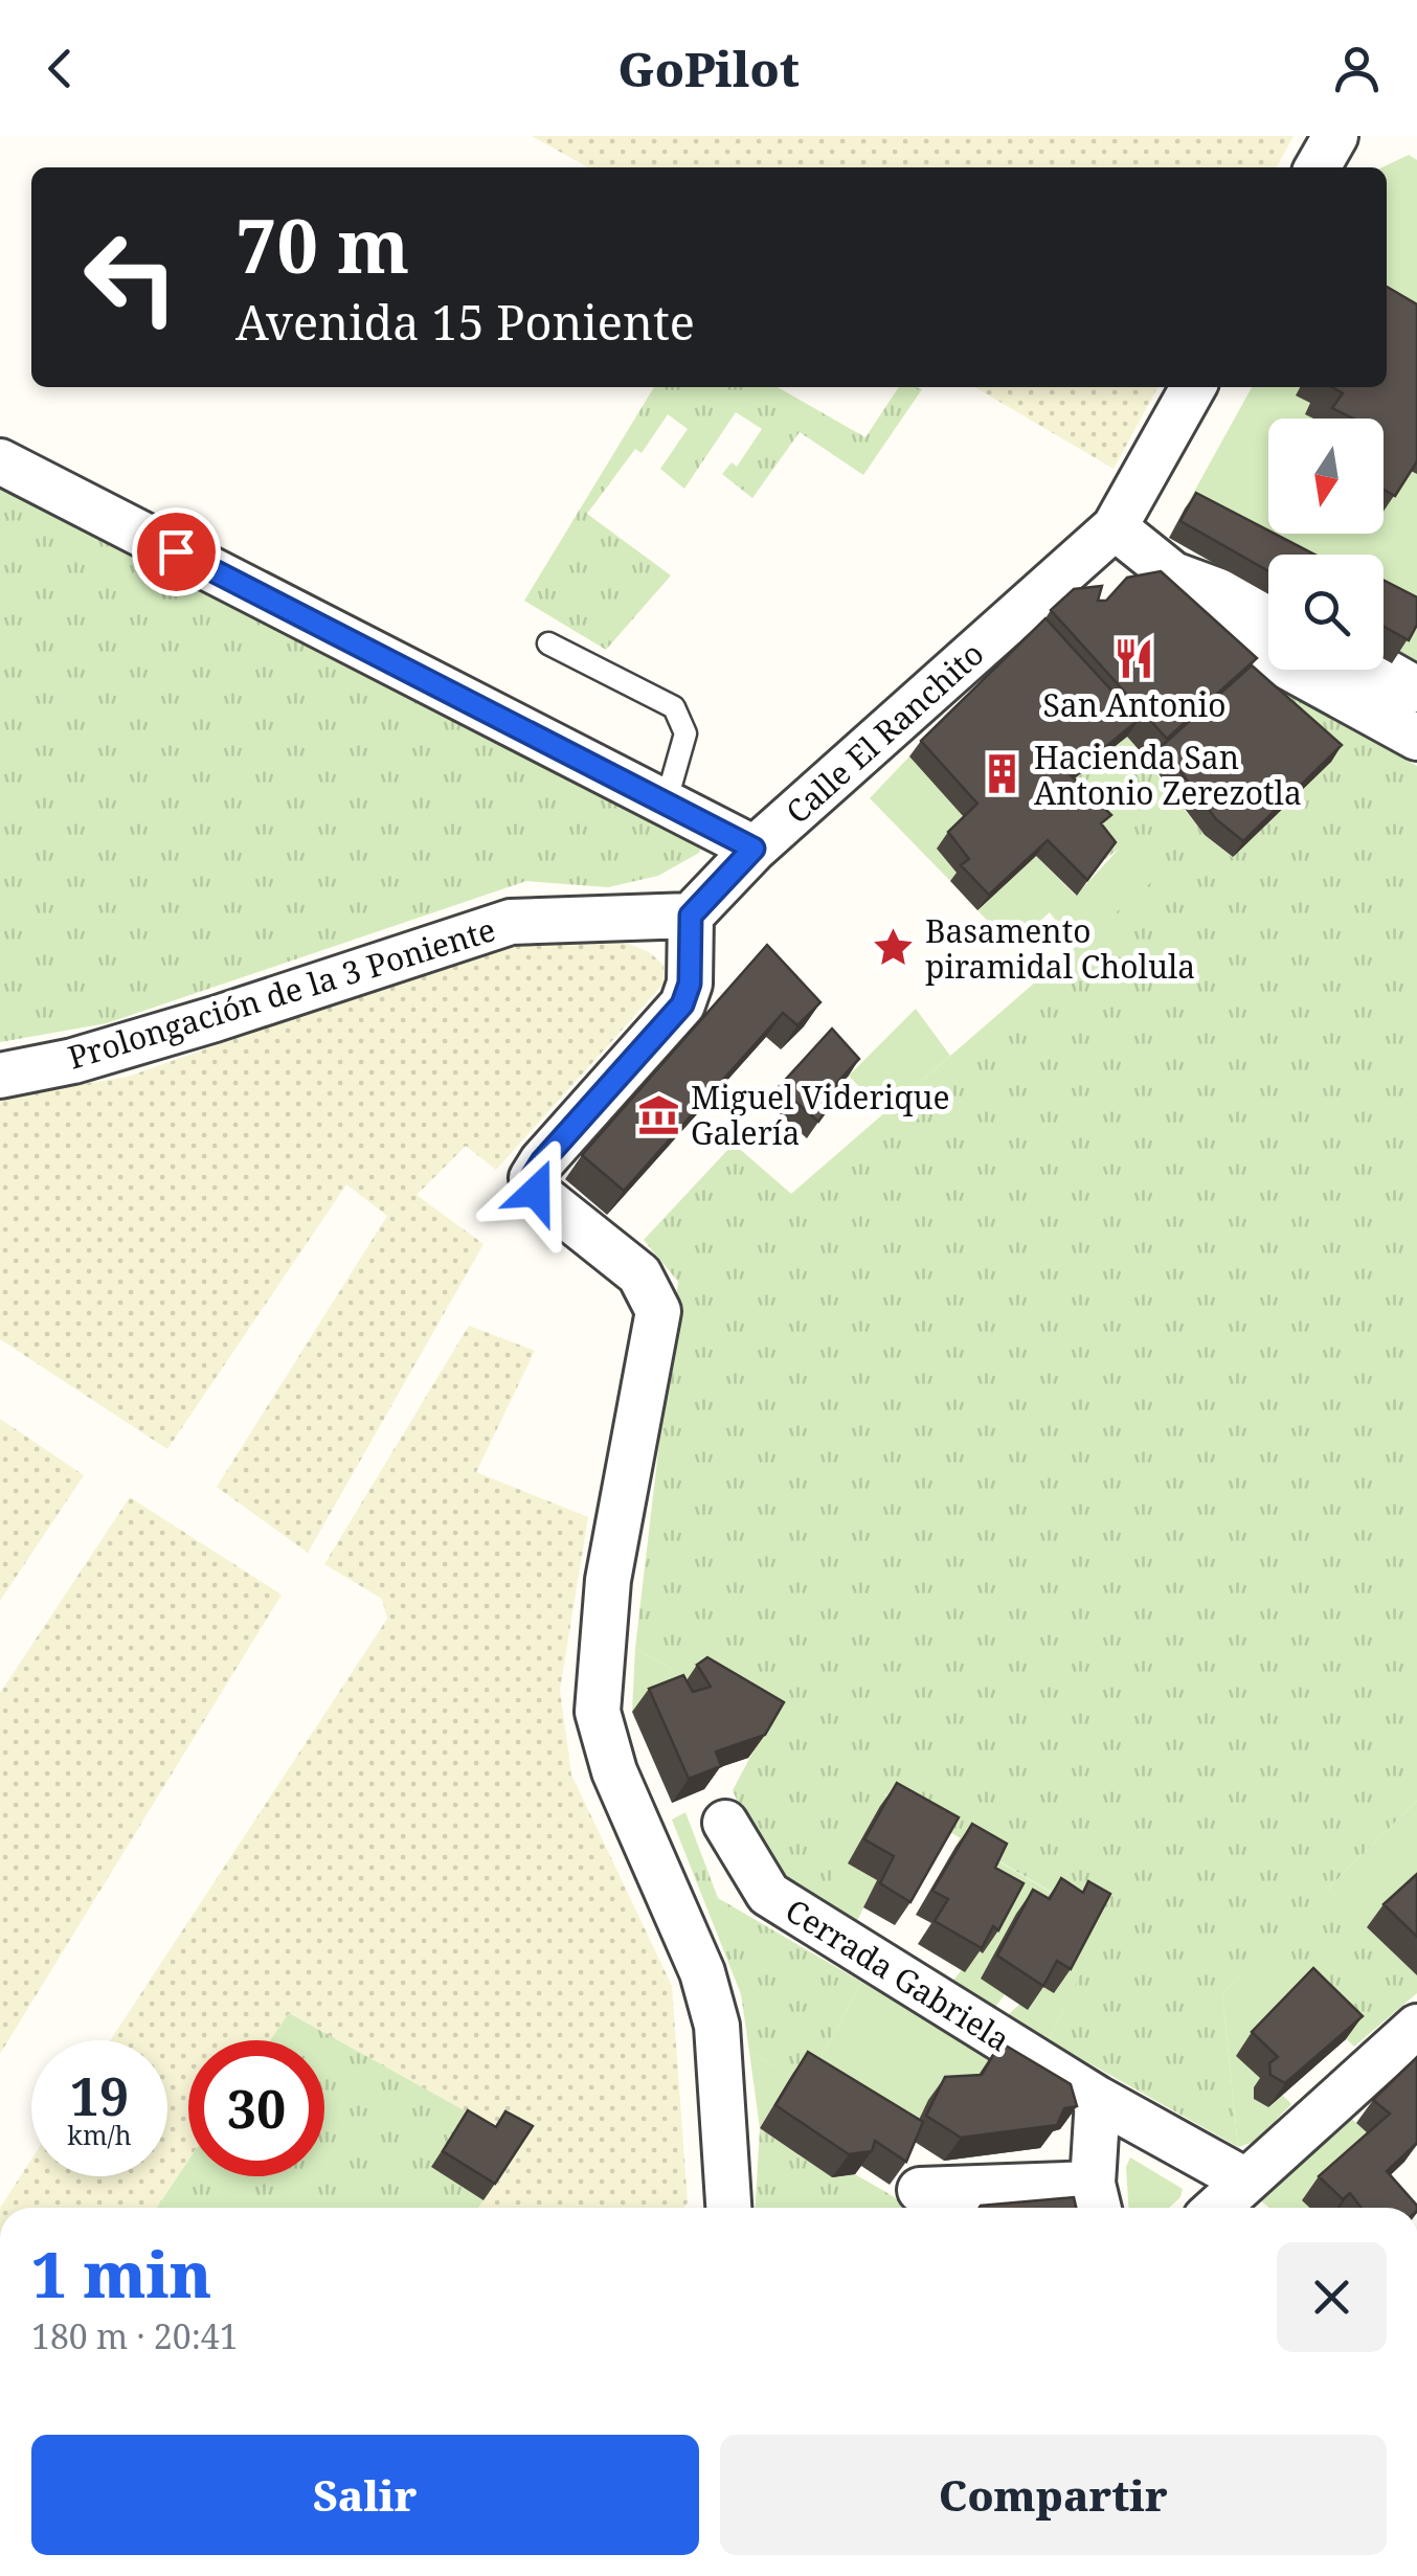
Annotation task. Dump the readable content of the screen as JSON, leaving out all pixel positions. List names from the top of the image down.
{
  "streets": {
    "street": ["Calle El Ranchito", "Prolongación de la 3 Poniente", "Cerrada Gabriela"]
  },
  "crossings": [
    ["Calle El Ranchito", "Prolongación de la 3 Poniente"]
  ],
  "places": {
    "restaurant": ["San Antonio"],
    "building": ["Hacienda San Antonio Zerezotla"],
    "place": ["Basamento piramidal Cholula"],
    "museum": ["Miguel Viderique Galería"]
  },
  "north": "bottom",
  "page": {
    "header": "GoPilot",
    "turn": ["70 m", "Avenida 15 Poniente"],
    "speed": "19 km/h",
    "limit": "30",
    "heading": ["1 min", "180 m · 20:41"],
    "buttons": ["Salir", "Compartir"]
  }
}
